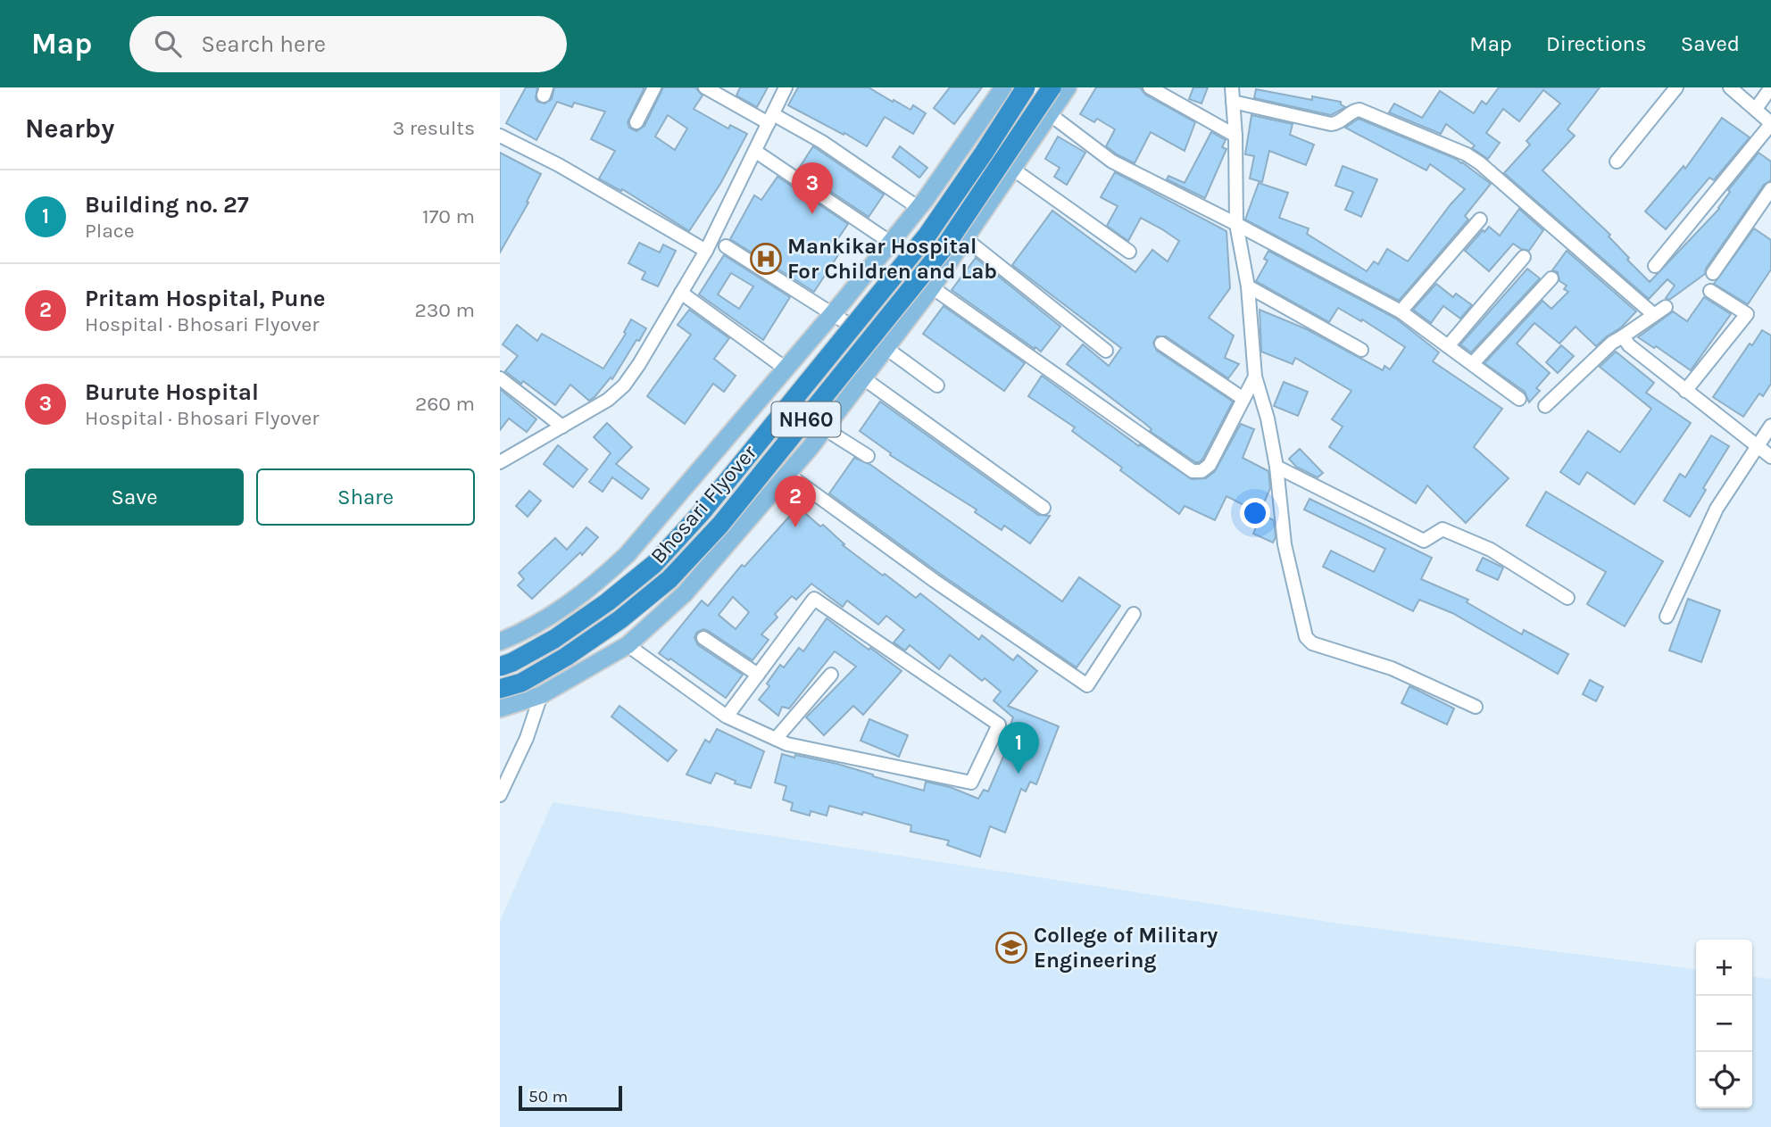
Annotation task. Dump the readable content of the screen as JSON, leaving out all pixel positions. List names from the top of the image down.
{
  "streets": {
    "highway": ["NH60", "Bhosari Flyover"]
  },
  "places": {
    "hospital": ["Mankikar Hospital For Children and Lab"],
    "school or university": ["College of Military Engineering"]
  },
  "scale_bar": "50 m",
  "page": {
    "header": "Map",
    "search": "Search here",
    "nav": ["Map", "Directions", "Saved"],
    "heading": ["Nearby", "3 results"],
    "pins": ["3", "2", "1"],
    "list": [
      {
        "mark": "1",
        "name": "Building no. 27",
        "note": "Place",
        "value": "170 m"
      },
      {
        "mark": "2",
        "name": "Pritam Hospital, Pune",
        "note": "Hospital · Bhosari Flyover",
        "value": "230 m"
      },
      {
        "mark": "3",
        "name": "Burute Hospital",
        "note": "Hospital · Bhosari Flyover",
        "value": "260 m"
      }
    ],
    "buttons": ["Save", "Share"],
    "map_buttons": ["+", "−"],
    "scale": "50 m"
  }
}
